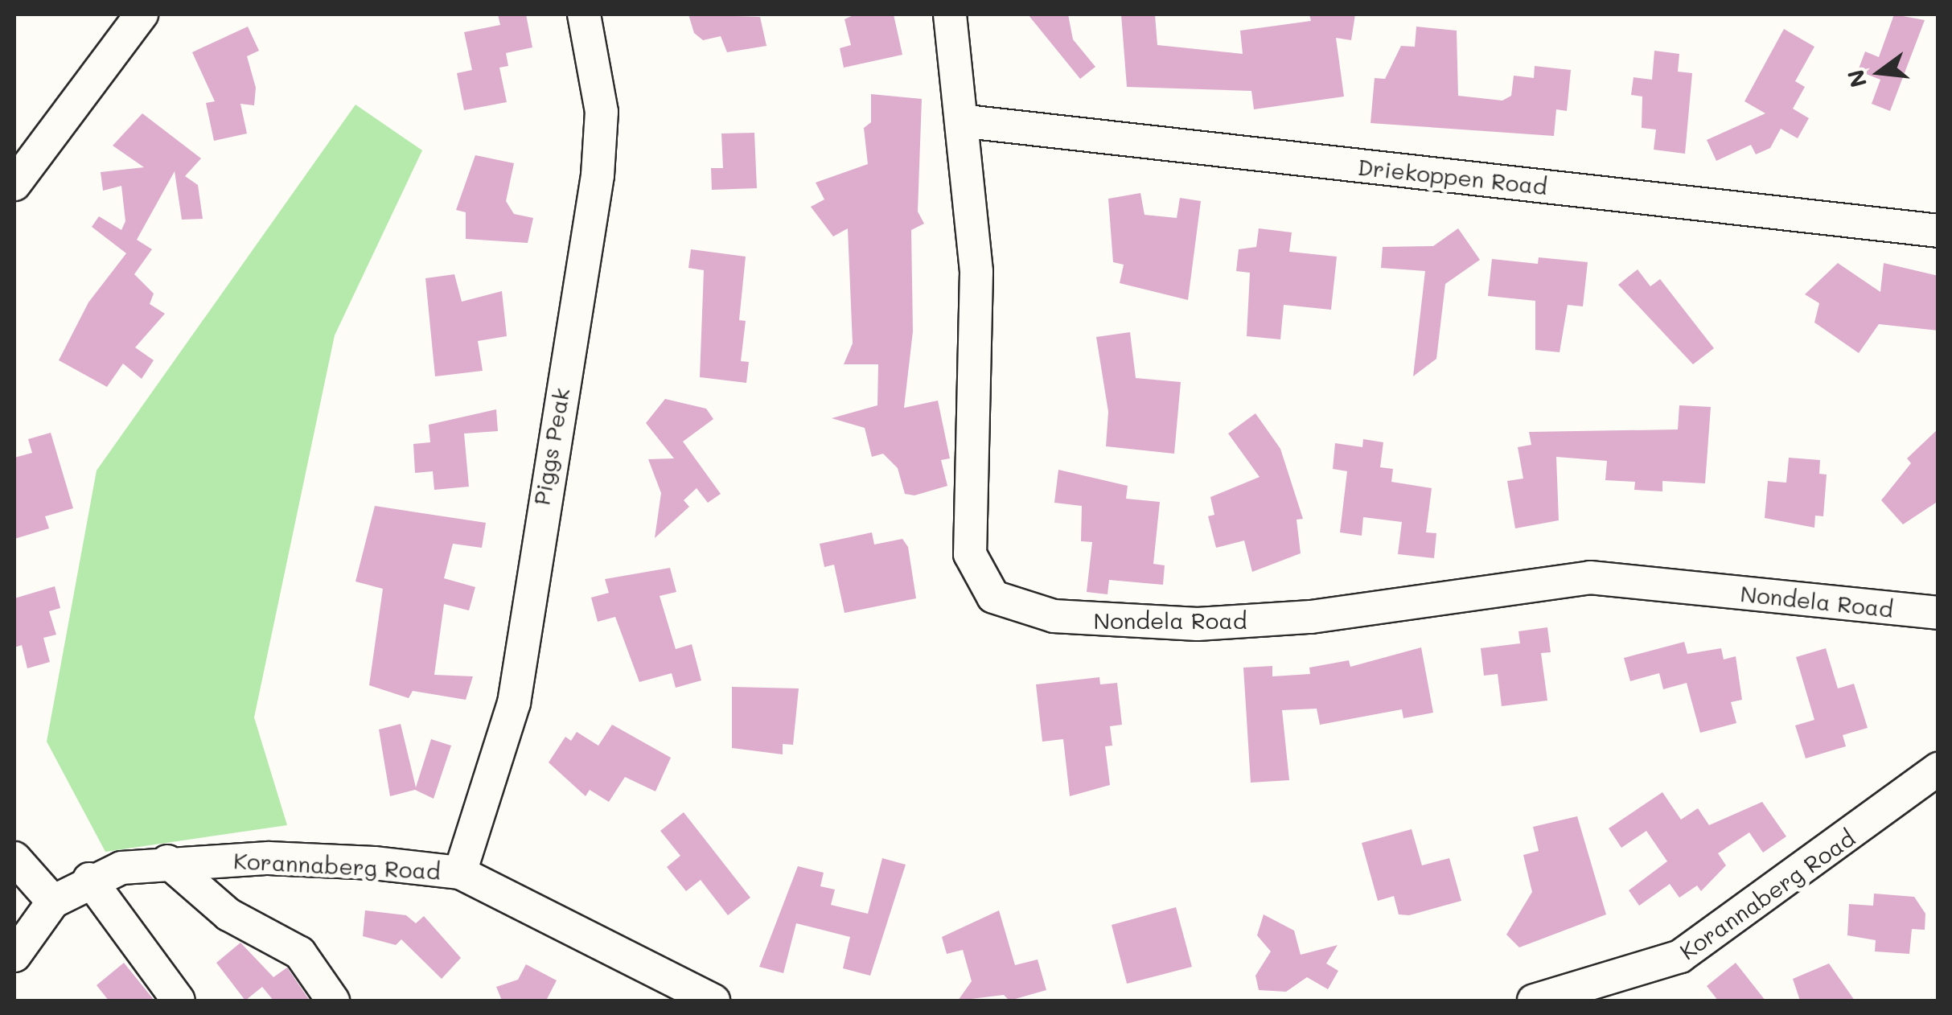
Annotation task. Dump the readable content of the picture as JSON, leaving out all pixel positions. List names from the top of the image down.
{
  "streets": {
    "street": [
      "Driekoppen Road",
      "Piggs Peak",
      "Nondela Road",
      "Korannaberg Road"
    ]
  },
  "crossings": [
    ["Driekoppen Road", "Nondela Road"],
    ["Piggs Peak", "Korannaberg Road"]
  ],
  "north": "left"
}
